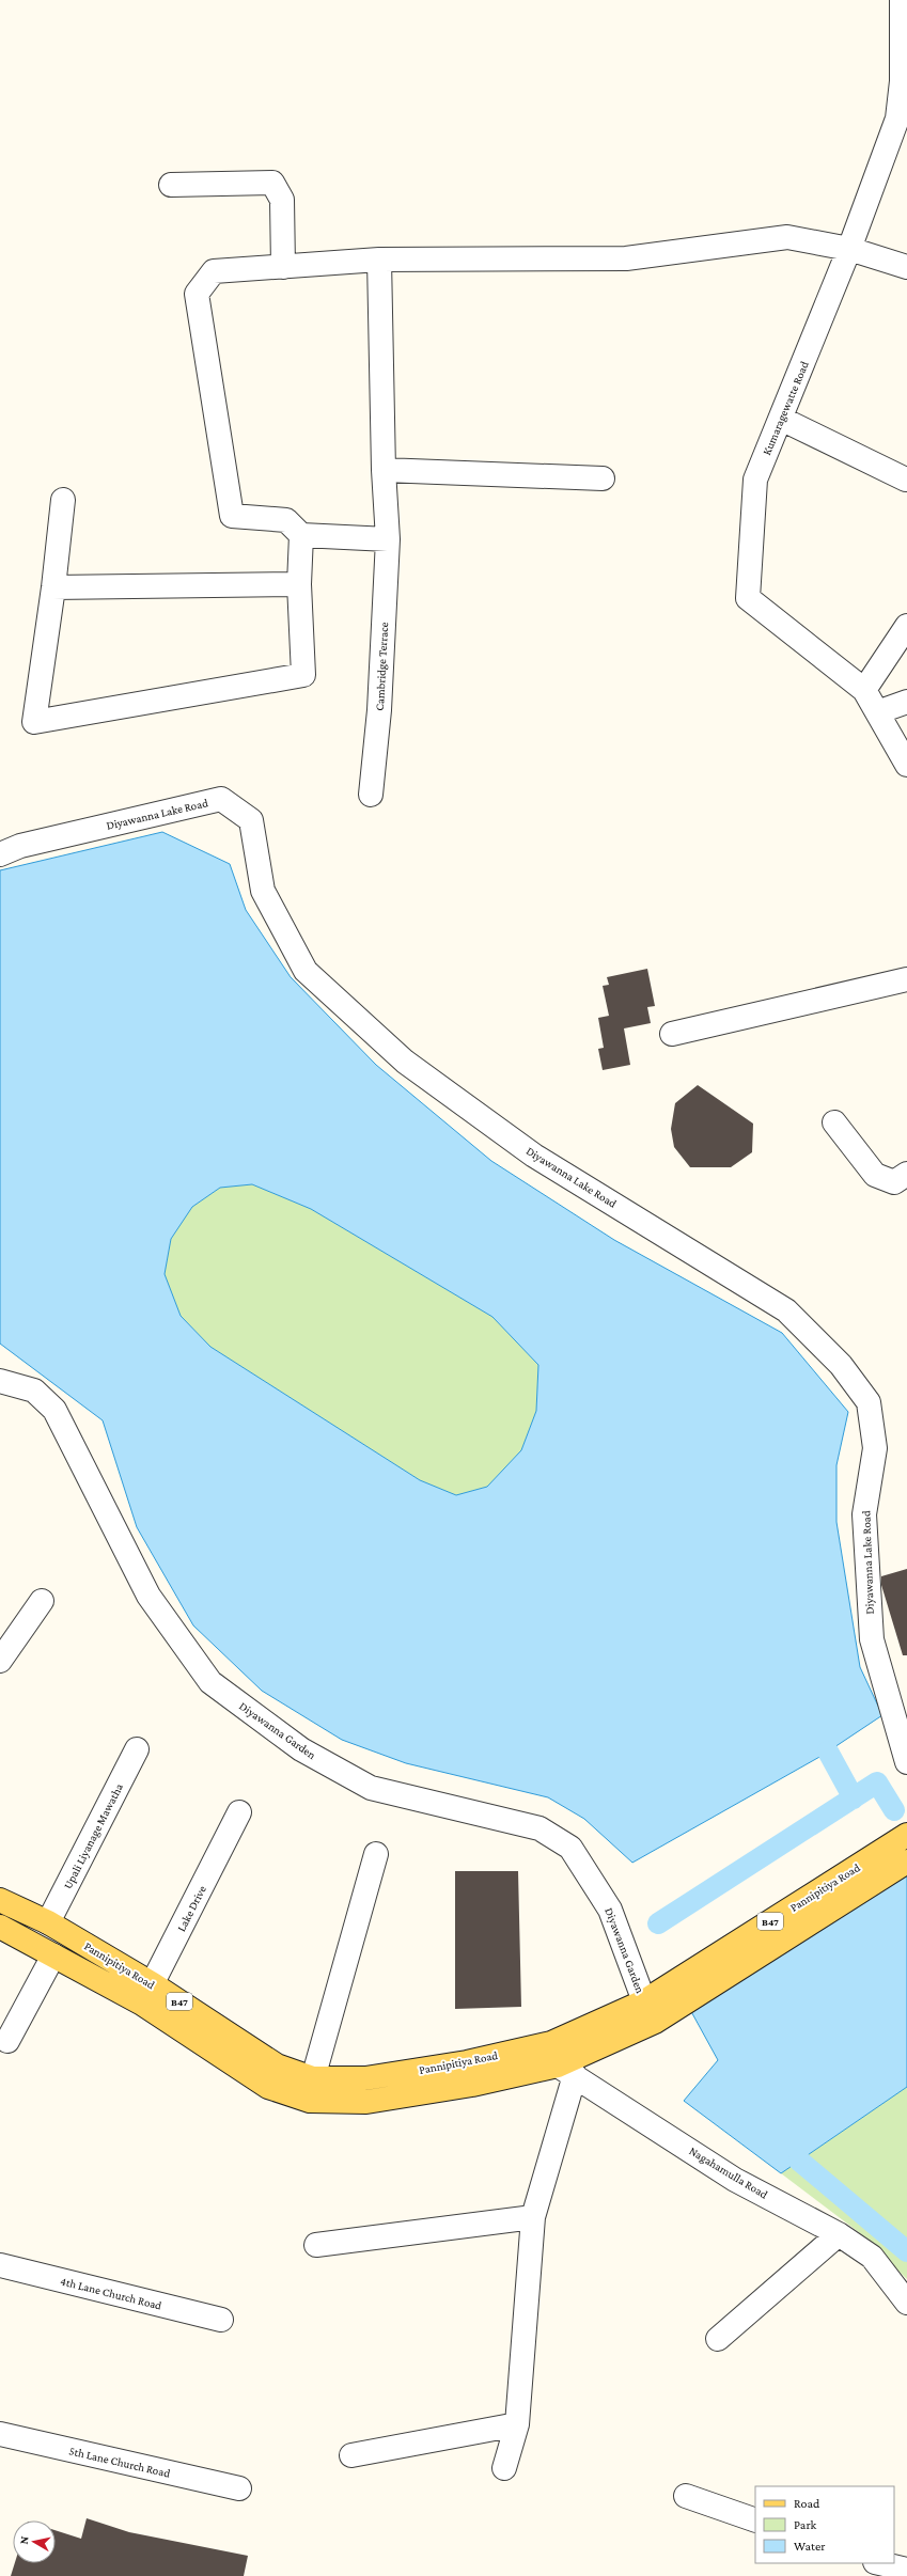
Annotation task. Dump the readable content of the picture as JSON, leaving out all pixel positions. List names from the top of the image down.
{
  "streets": {
    "main road": ["Pannipitiya Road", "B47"],
    "street": [
      "Kumaragewatte Road",
      "Cambridge Terrace",
      "Diyawanna Lake Road",
      "Diyawanna Garden",
      "Upali Liyanage Mawatha",
      "Lake Drive",
      "Nagahamulla Road",
      "4th Lane Church Road",
      "5th Lane Church Road"
    ]
  },
  "crossings": [
    ["Diyawanna Garden", "Pannipitiya Road"],
    ["Upali Liyanage Mawatha", "Pannipitiya Road"],
    ["Pannipitiya Road", "Lake Drive"],
    ["Pannipitiya Road", "Nagahamulla Road"]
  ],
  "legend": ["Road", "Park", "Water"],
  "north": "left"
}
